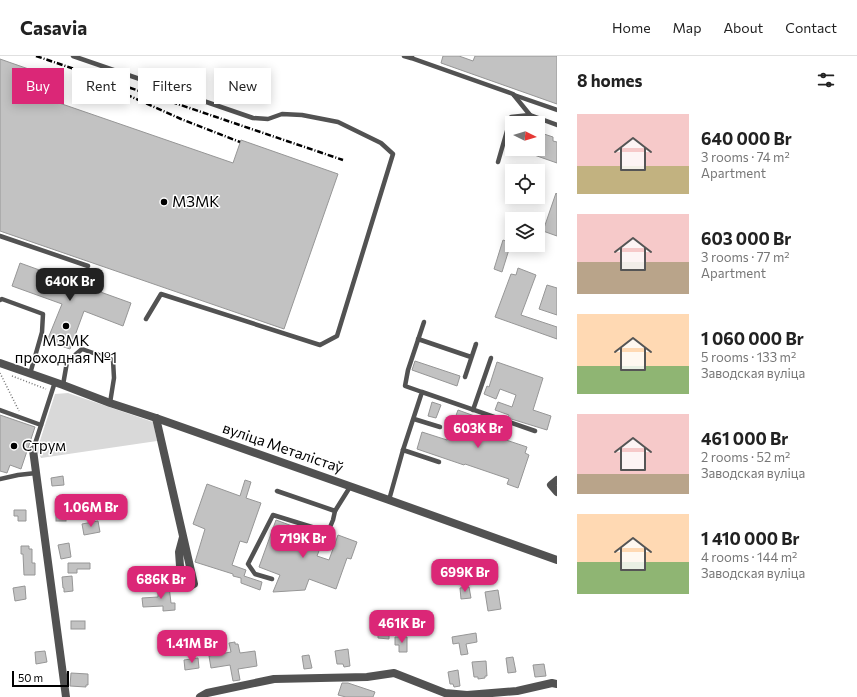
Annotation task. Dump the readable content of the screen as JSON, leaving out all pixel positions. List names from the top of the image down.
{
  "streets": {
    "street": ["вуліца Металістаў"]
  },
  "places": ["МЗМК", "МЗМК проходная №1", "Струм"],
  "scale_bar": "50 m",
  "north": "right",
  "page": {
    "header": "Casavia",
    "nav": [
      "Home",
      "Map",
      "About",
      "Contact"
    ],
    "heading": "8 homes",
    "chip": [
      "Buy",
      "Rent",
      "Filters",
      "New"
    ],
    "list": [
      {
        "name": "640 000 Br",
        "note": "3 rooms · 74 m² · Apartment"
      },
      {
        "name": "603 000 Br",
        "note": "3 rooms · 77 m² · Apartment"
      },
      {
        "name": "1 060 000 Br",
        "note": "5 rooms · 133 m² · Заводская вуліца"
      },
      {
        "name": "461 000 Br",
        "note": "2 rooms · 52 m² · Заводская вуліца"
      },
      {
        "name": "1 410 000 Br",
        "note": "4 rooms · 144 m² · Заводская вуліца"
      }
    ],
    "price": [
      "640K Br",
      "603K Br",
      "1.06M Br",
      "719K Br",
      "699K Br",
      "686K Br",
      "461K Br",
      "1.41M Br"
    ],
    "scale": "50 m"
  }
}
